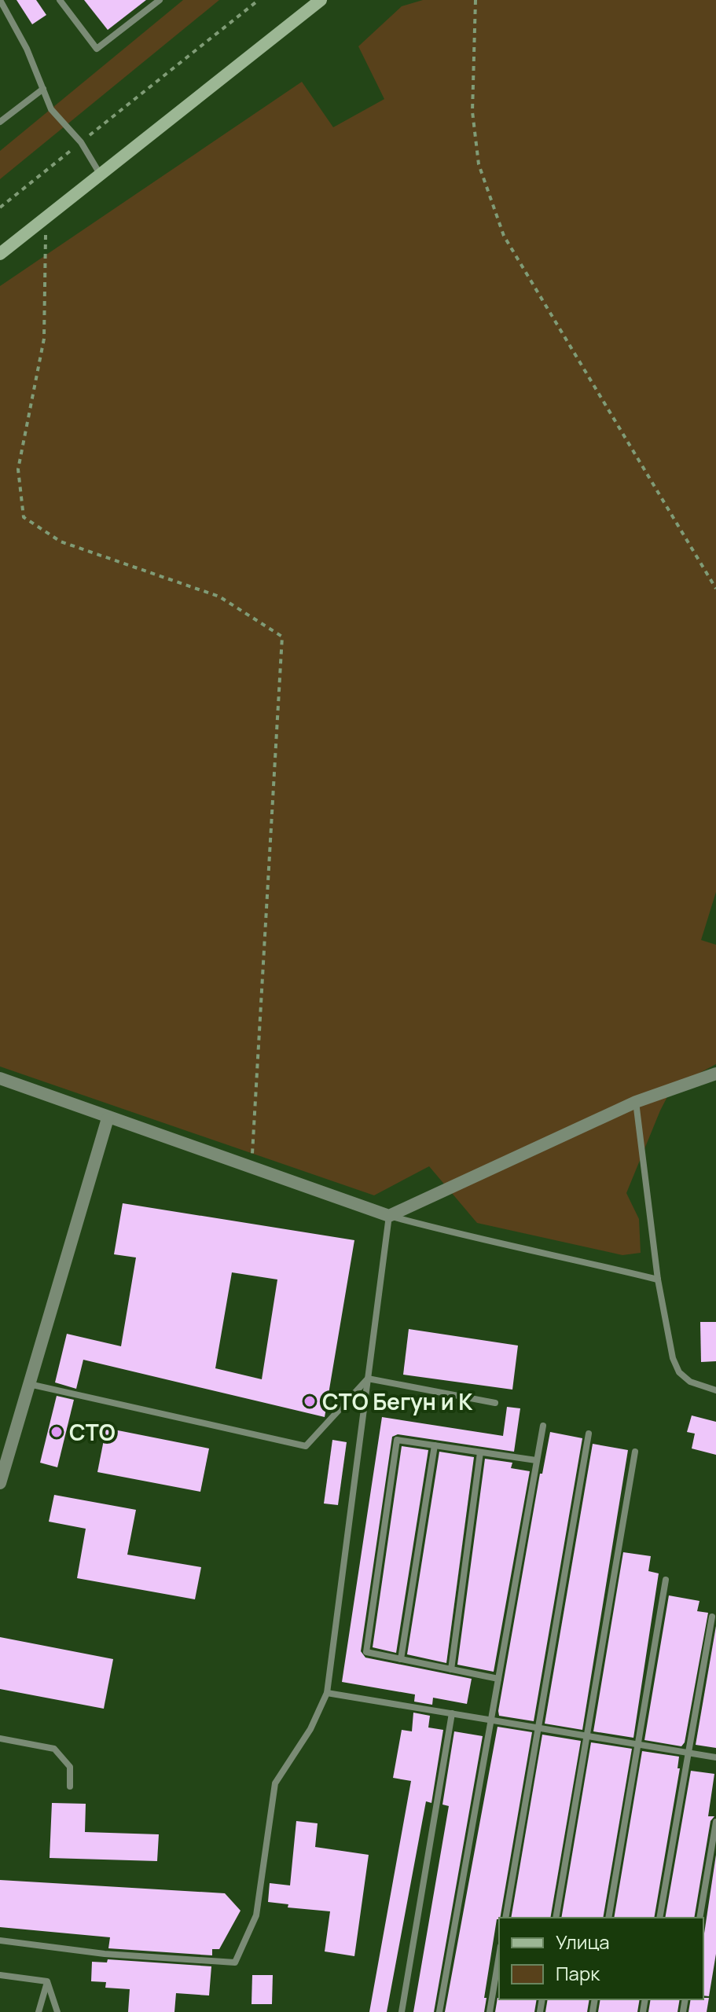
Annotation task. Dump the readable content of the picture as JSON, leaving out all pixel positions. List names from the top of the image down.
{
  "places": ["СТО Бегун и К", "СТО"],
  "legend": ["Улица", "Парк"]
}
